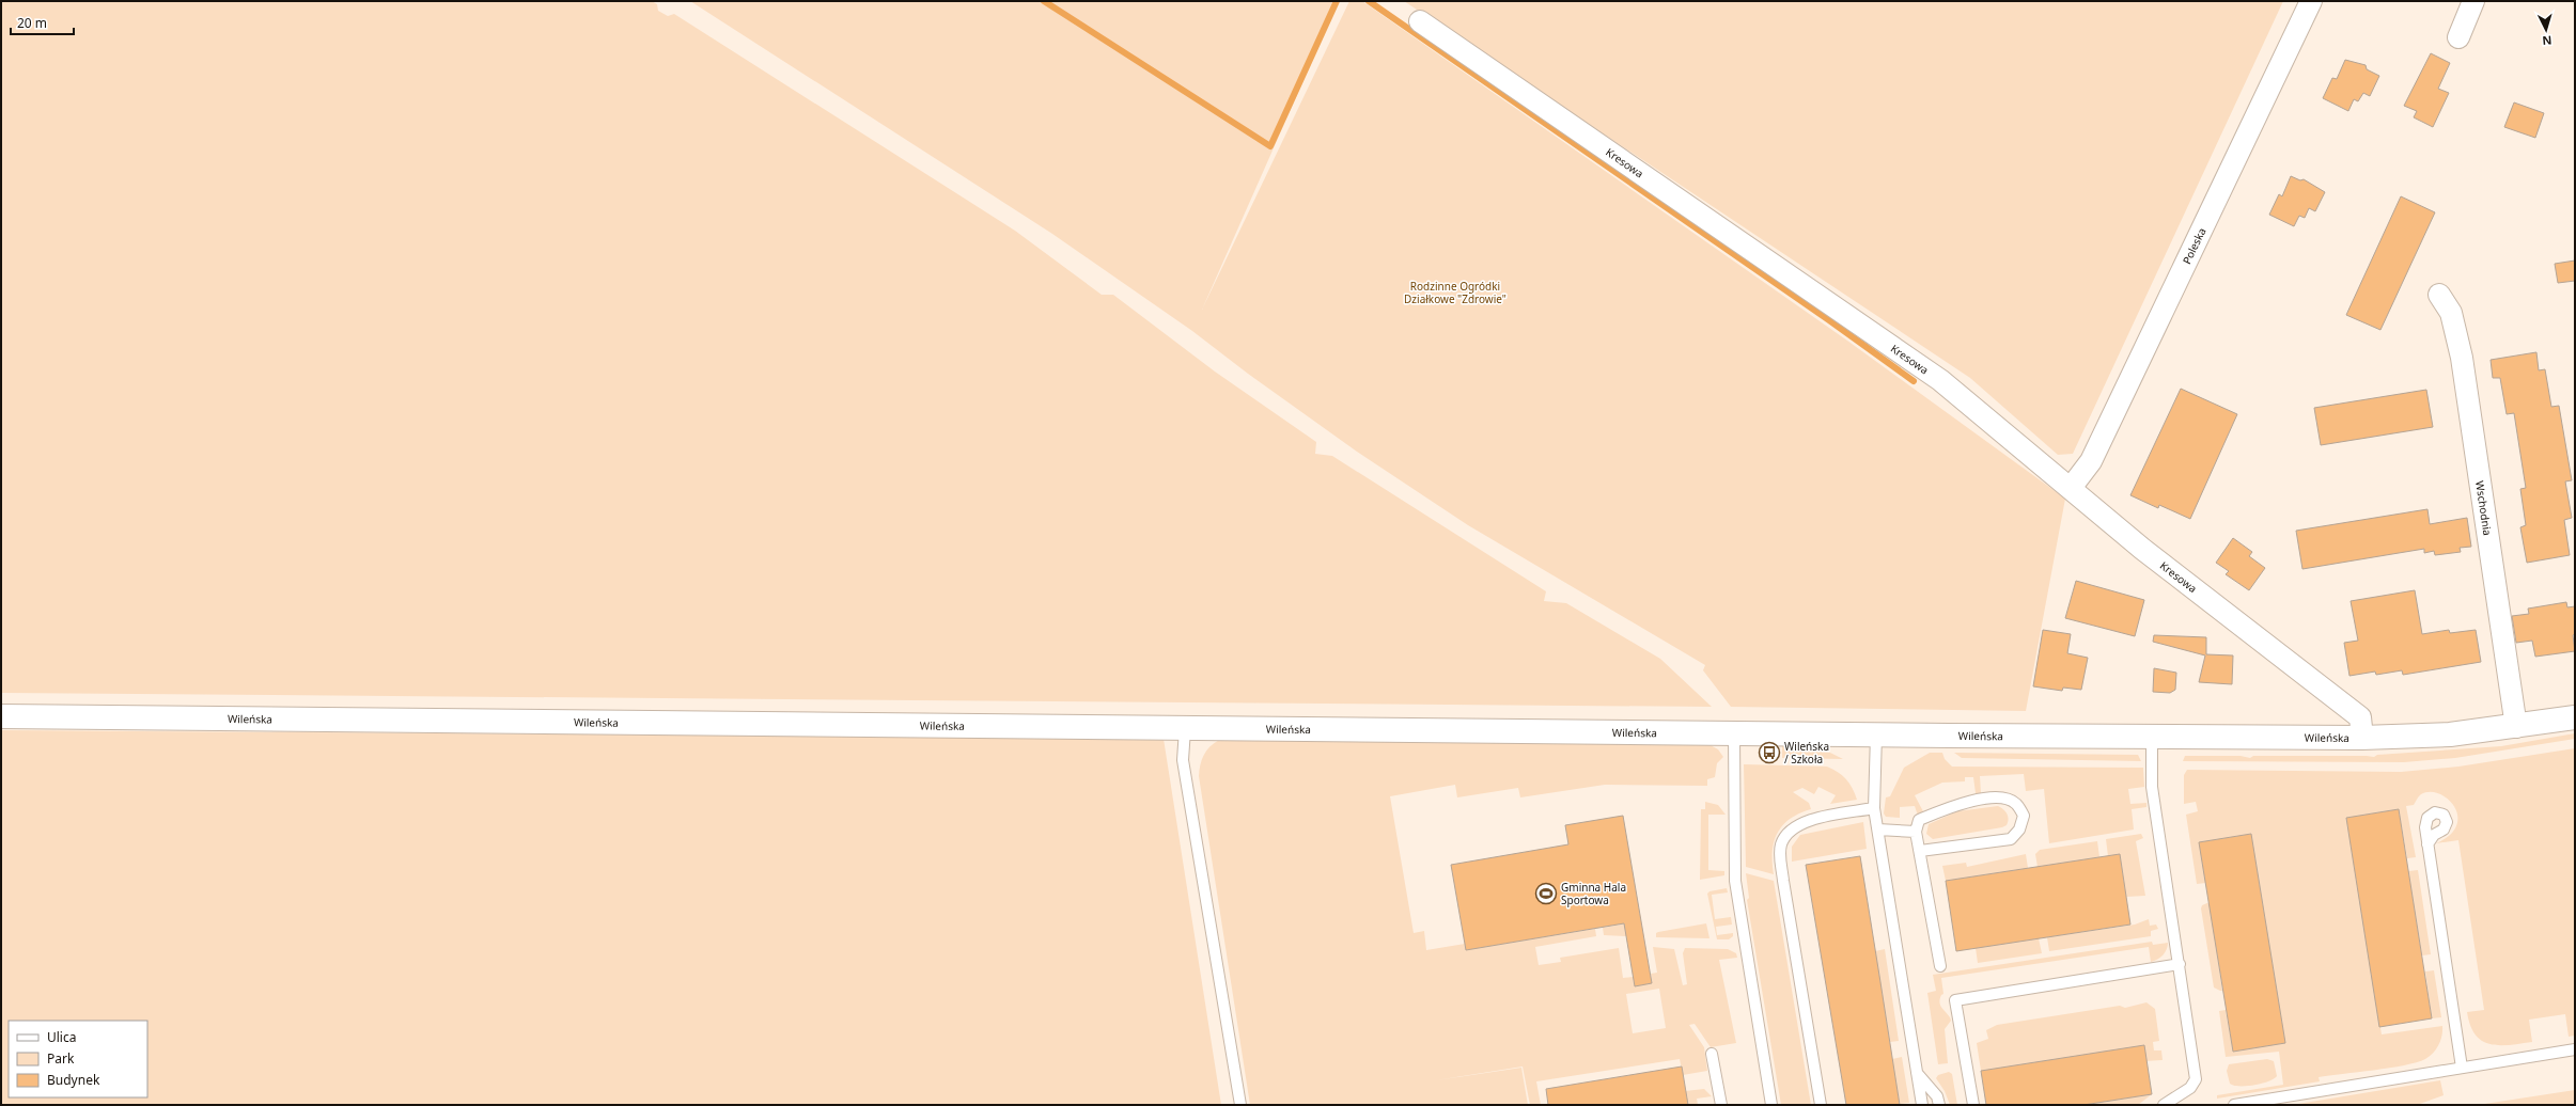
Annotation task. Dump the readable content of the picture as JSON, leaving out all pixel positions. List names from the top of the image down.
{
  "streets": {
    "street": [
      "Kresowa",
      "Poleska",
      "Wschodnia",
      "Wileńska"
    ]
  },
  "crossings": [
    ["Kresowa", "Poleska"],
    ["Kresowa", "Wileńska"],
    ["Wschodnia", "Wileńska"]
  ],
  "parks": ["Rodzinne Ogródki Działkowe \"Zdrowie\""],
  "places": {
    "bus stop": ["Wileńska / Szkoła"],
    "sports": ["Gminna Hala Sportowa"]
  },
  "legend": ["Ulica", "Park", "Budynek"],
  "scale_bar": "20 m",
  "north": "bottom"
}
